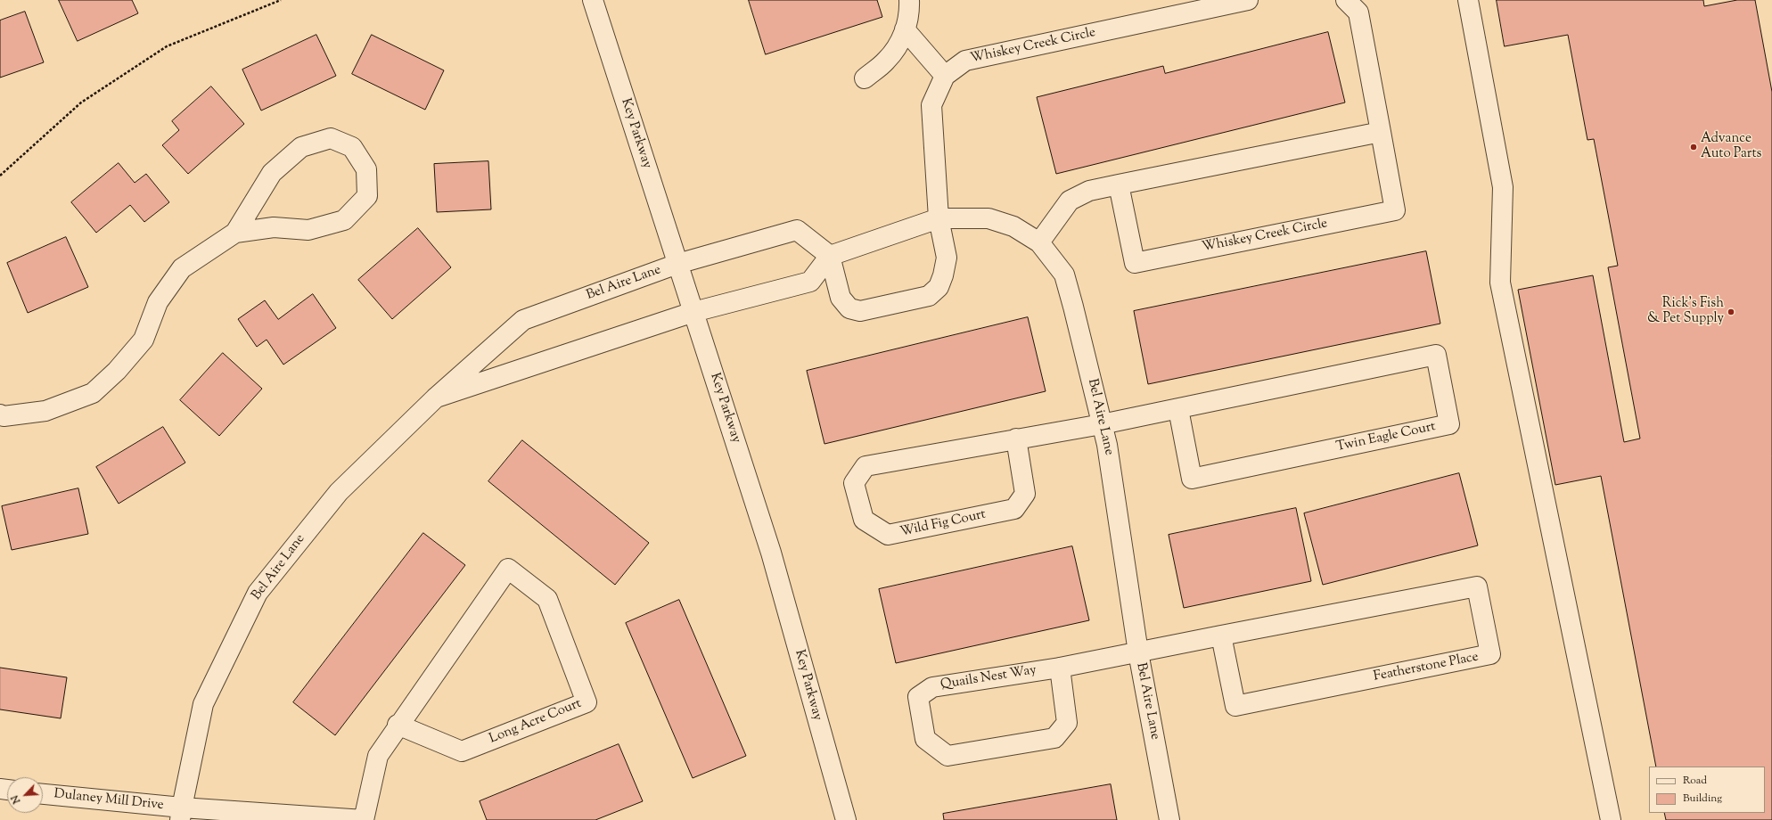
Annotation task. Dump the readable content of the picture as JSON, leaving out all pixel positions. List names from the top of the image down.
{
  "streets": {
    "street": [
      "Whiskey Creek Circle",
      "Key Parkway",
      "Bel Aire Lane",
      "Twin Eagle Court",
      "Wild Fig Court",
      "Featherstone Place",
      "Quails Nest Way",
      "Long Acre Court",
      "Dulaney Mill Drive"
    ]
  },
  "crossings": [
    ["Whiskey Creek Circle", "Bel Aire Lane"],
    ["Key Parkway", "Bel Aire Lane"],
    ["Bel Aire Lane", "Twin Eagle Court"],
    ["Bel Aire Lane", "Wild Fig Court"],
    ["Bel Aire Lane", "Featherstone Place"],
    ["Bel Aire Lane", "Quails Nest Way"],
    ["Bel Aire Lane", "Dulaney Mill Drive"],
    ["Twin Eagle Court", "Wild Fig Court"],
    ["Featherstone Place", "Quails Nest Way"],
    ["Long Acre Court", "Dulaney Mill Drive"]
  ],
  "places": ["Advance Auto Parts", "Rick's Fish & Pet Supply"],
  "legend": ["Road", "Building"],
  "north": "bottom left"
}
